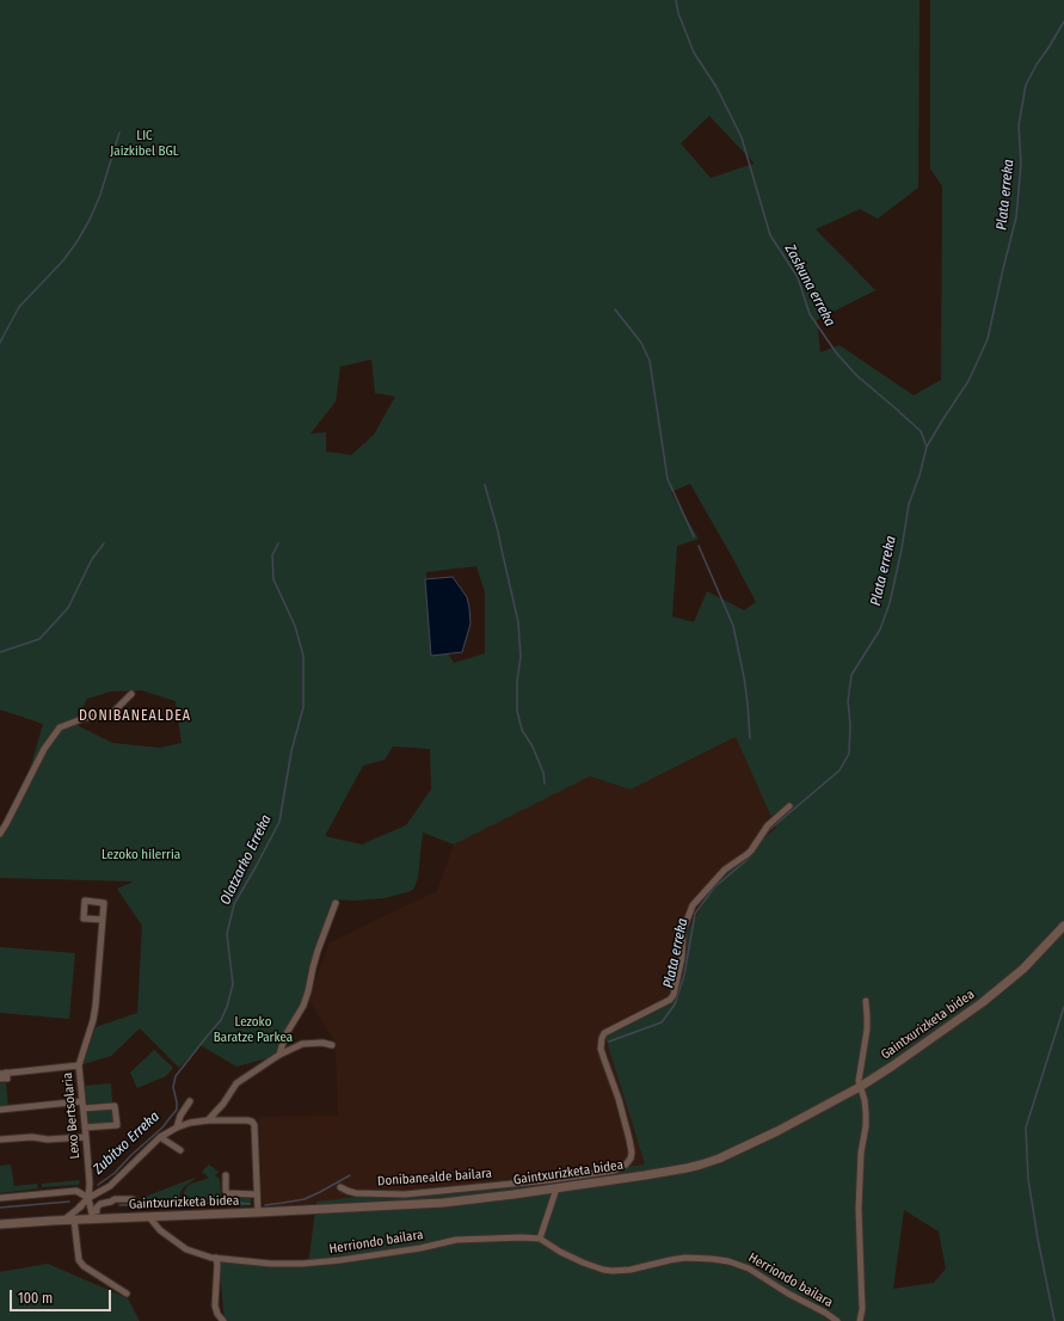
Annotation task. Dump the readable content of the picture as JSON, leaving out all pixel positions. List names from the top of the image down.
{
  "streets": {
    "main road": ["Gaintxurizketa bidea"],
    "street": ["Lexo Bertsolaria", "Donibanealde bailara", "Herriondo bailara"]
  },
  "crossings": [
    ["Gaintxurizketa bidea", "Lexo Bertsolaria"],
    ["Gaintxurizketa bidea", "Herriondo bailara"]
  ],
  "districts": ["DONIBANEALDEA"],
  "water": [
    "Plata erreka",
    "Zaskuna erreka",
    "Olatzarko Erreka",
    "Zubitxo Erreka"
  ],
  "parks": ["LIC Jaizkibel BGL", "Lezoko hilerria", "Lezoko Baratze Parkea"],
  "scale_bar": "100 m"
}
